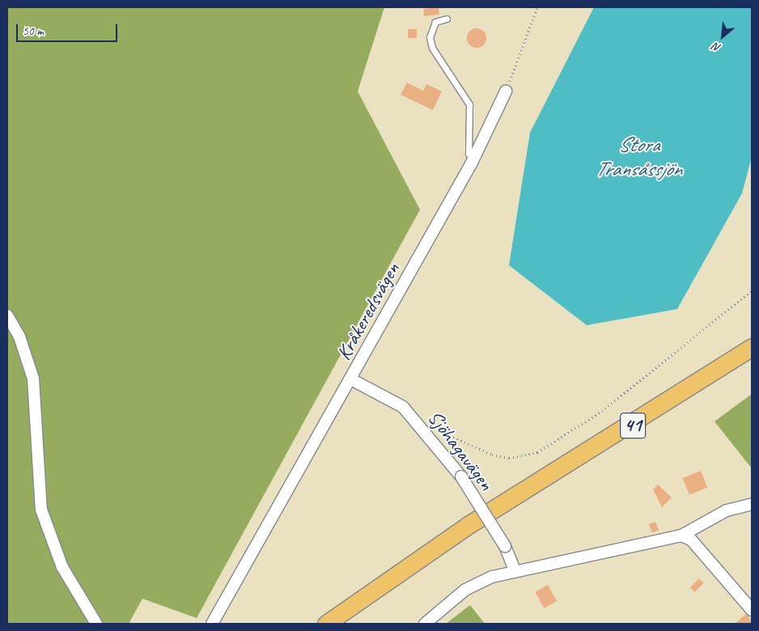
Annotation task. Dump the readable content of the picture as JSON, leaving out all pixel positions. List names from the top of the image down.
{
  "streets": {
    "main road": ["41"],
    "street": ["Kråkeredsvägen", "Sjöhagavägen"]
  },
  "crossings": [
    ["Kråkeredsvägen", "Sjöhagavägen"]
  ],
  "water": ["Stora Transåssjön"],
  "scale_bar": "50 m",
  "north": "bottom left"
}
